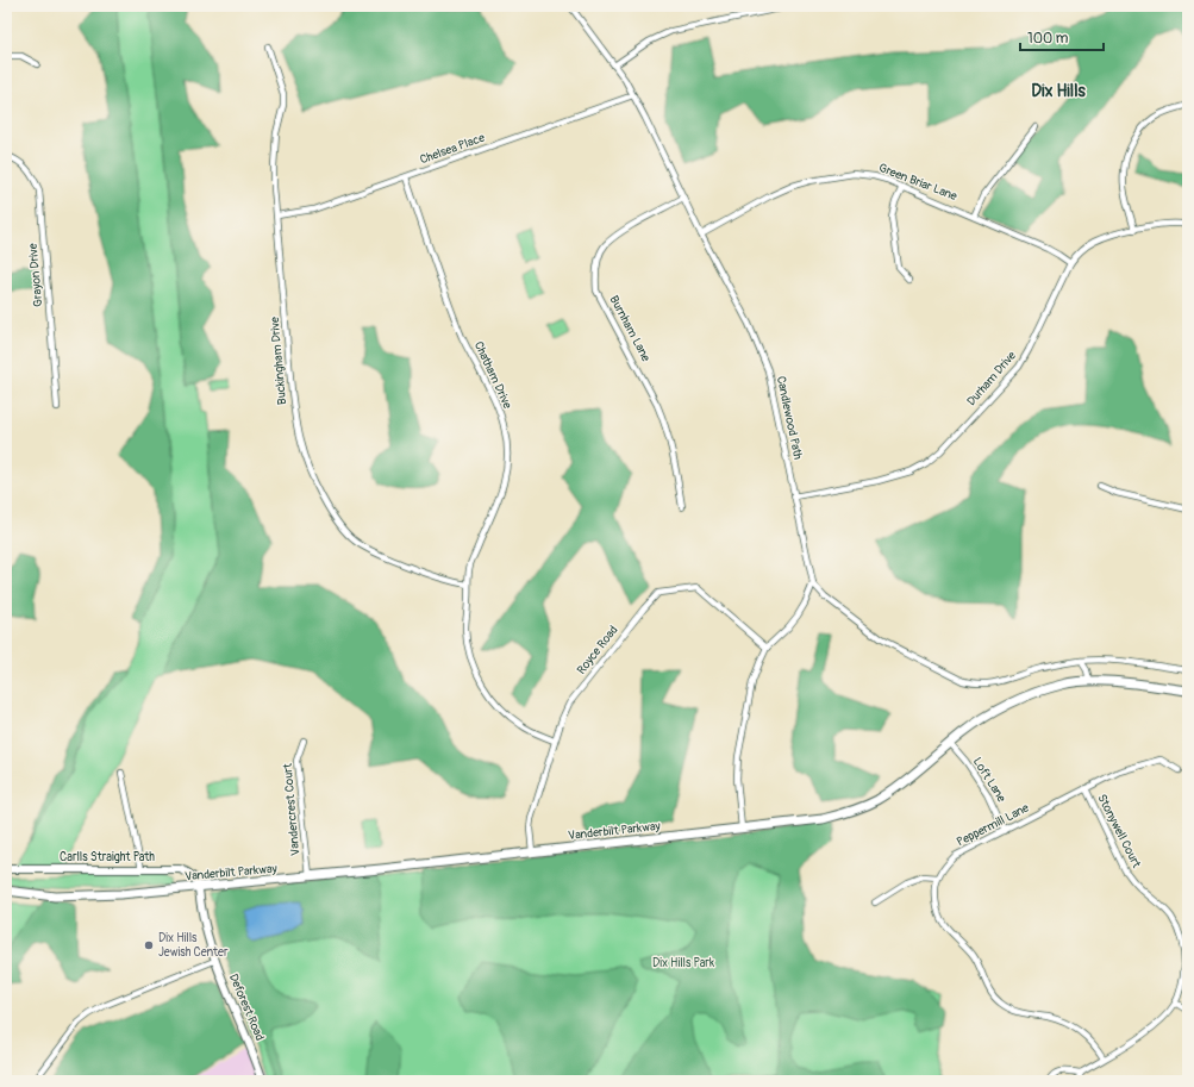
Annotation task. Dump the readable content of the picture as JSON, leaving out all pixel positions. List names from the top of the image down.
{
  "streets": {
    "main road": ["Vanderbilt Parkway"],
    "street": [
      "Chelsea Place",
      "Green Briar Lane",
      "Grayon Drive",
      "Burnham Lane",
      "Buckingham Drive",
      "Chatham Drive",
      "Durham Drive",
      "Candlewood Path",
      "Royce Road",
      "Loft Lane",
      "Vandercrest Court",
      "Peppermill Lane",
      "Stonywell Court",
      "Carlls Straight Path",
      "Deforest Road"
    ]
  },
  "crossings": [
    ["Chelsea Place", "Buckingham Drive"],
    ["Chelsea Place", "Chatham Drive"],
    ["Chelsea Place", "Candlewood Path"],
    ["Green Briar Lane", "Durham Drive"],
    ["Green Briar Lane", "Candlewood Path"],
    ["Burnham Lane", "Candlewood Path"],
    ["Buckingham Drive", "Chatham Drive"],
    ["Chatham Drive", "Royce Road"],
    ["Durham Drive", "Candlewood Path"],
    ["Royce Road", "Vanderbilt Parkway"],
    ["Loft Lane", "Peppermill Lane"],
    ["Loft Lane", "Vanderbilt Parkway"],
    ["Vandercrest Court", "Vanderbilt Parkway"],
    ["Peppermill Lane", "Stonywell Court"],
    ["Vanderbilt Parkway", "Carlls Straight Path"],
    ["Vanderbilt Parkway", "Deforest Road"],
    ["Carlls Straight Path", "Deforest Road"]
  ],
  "districts": ["Dix Hills"],
  "parks": ["Dix Hills Park"],
  "places": ["Dix Hills Jewish Center"],
  "scale_bar": "100 m"
}
